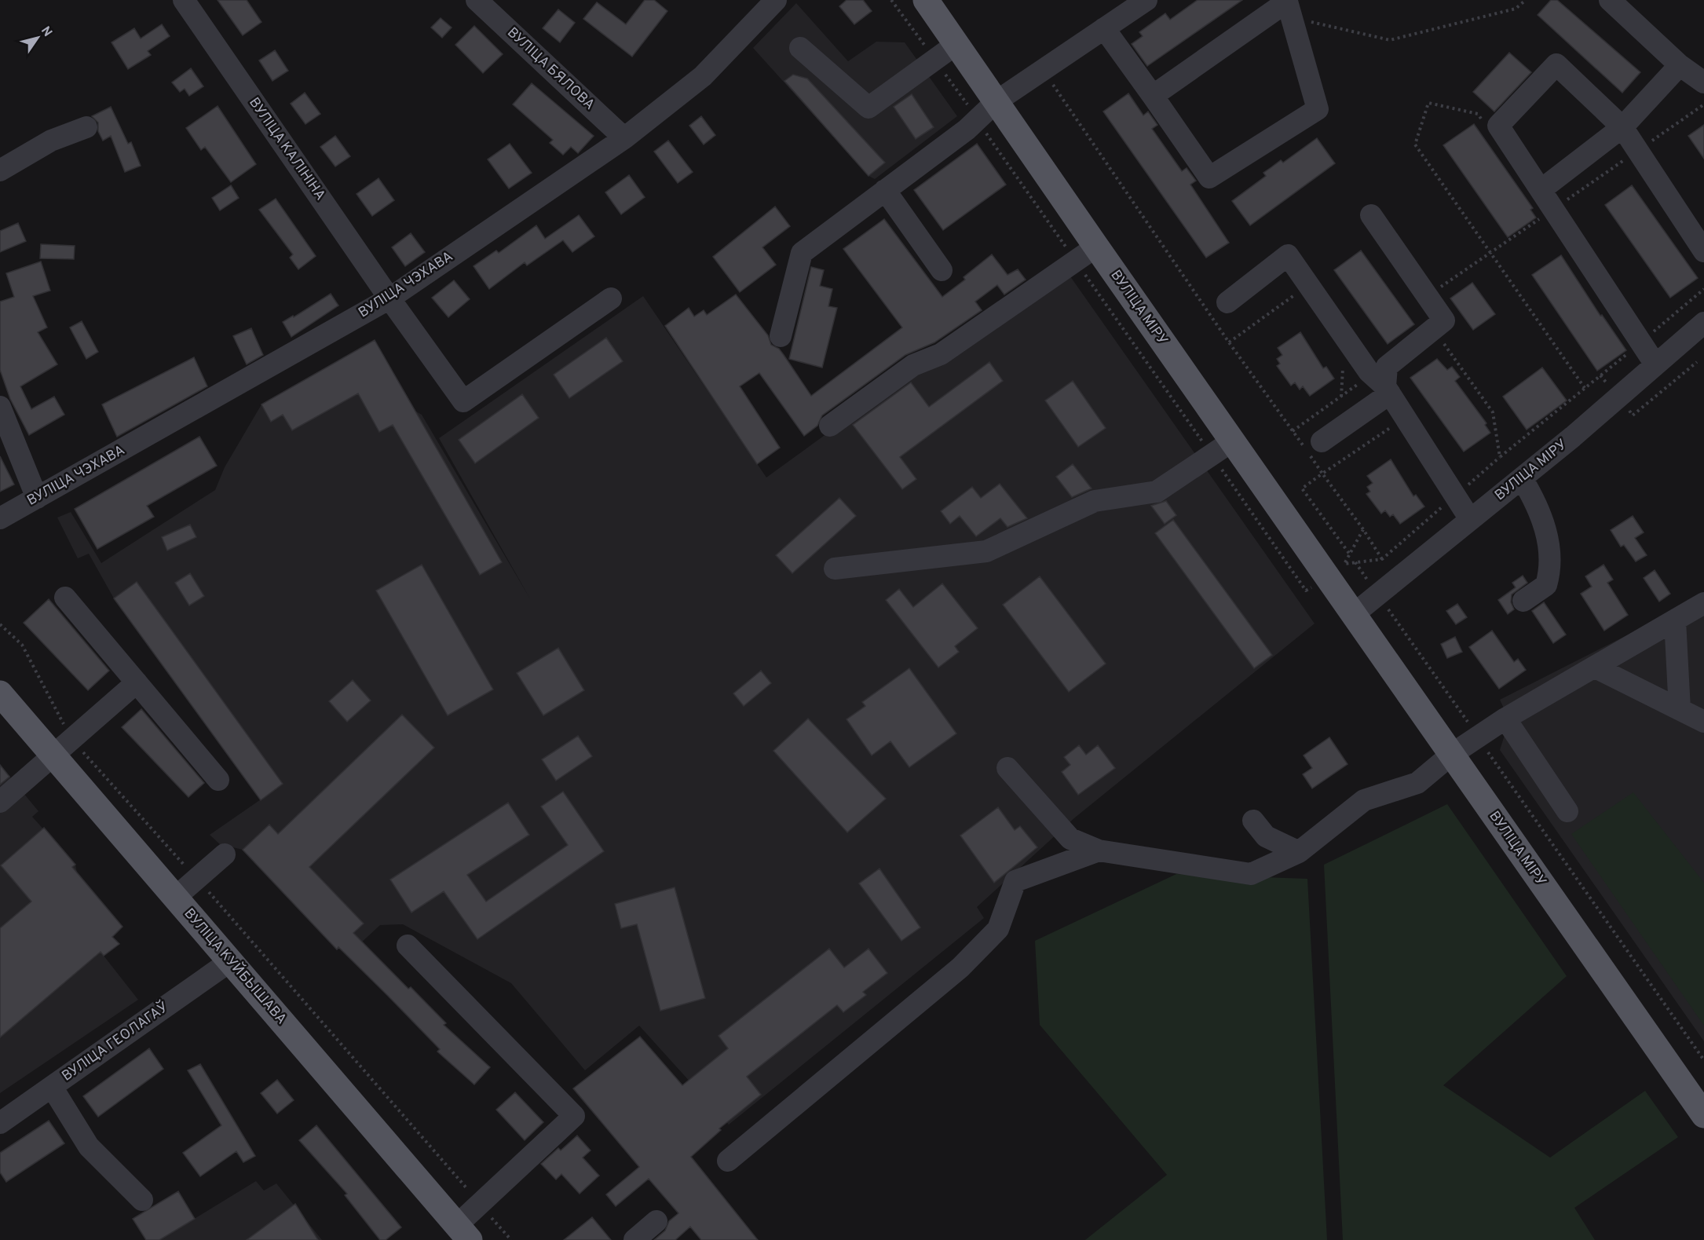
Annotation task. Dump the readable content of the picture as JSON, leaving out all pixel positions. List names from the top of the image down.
{
  "streets": {
    "main road": ["ВУЛІЦА МІРУ", "ВУЛІЦА КУЙБЫШАВА"],
    "street": [
      "ВУЛІЦА БЯЛОВА",
      "ВУЛІЦА КАЛІНІНА",
      "ВУЛІЦА ЧЭХАВА",
      "ВУЛІЦА ГЕОЛАГАЎ"
    ]
  },
  "crossings": [
    ["ВУЛІЦА БЯЛОВА", "ВУЛІЦА ЧЭХАВА"],
    ["ВУЛІЦА КАЛІНІНА", "ВУЛІЦА ЧЭХАВА"],
    ["ВУЛІЦА КУЙБЫШАВА", "ВУЛІЦА ГЕОЛАГАЎ"]
  ],
  "north": "top right"
}
